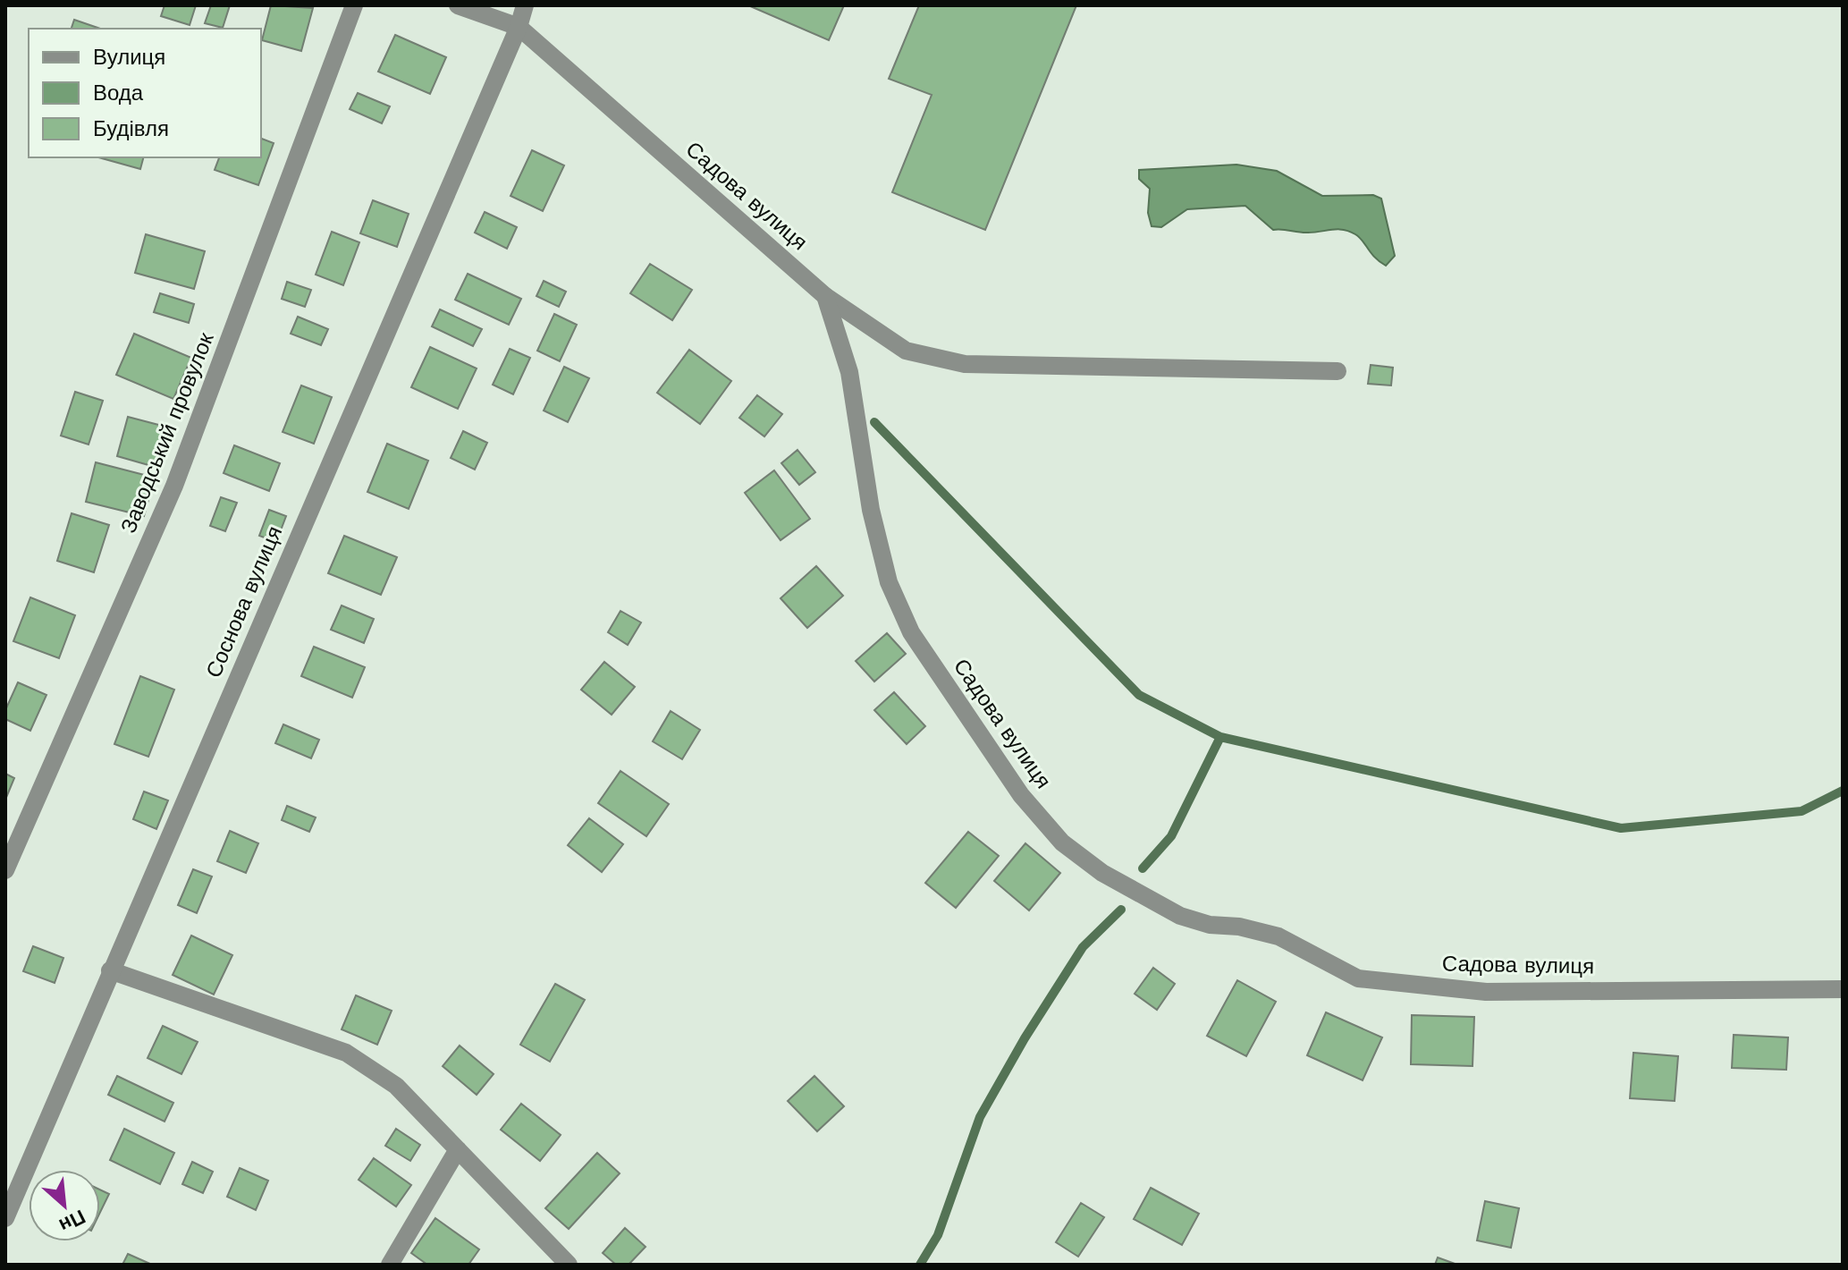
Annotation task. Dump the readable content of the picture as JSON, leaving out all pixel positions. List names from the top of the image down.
{
  "streets": {
    "street": ["Садова вулиця", "Заводський провулок", "Соснова вулиця"]
  },
  "crossings": [
    ["Садова вулиця", "Соснова вулиця"]
  ],
  "legend": ["Вулиця", "Вода", "Будівля"],
  "north": "bottom right"
}
